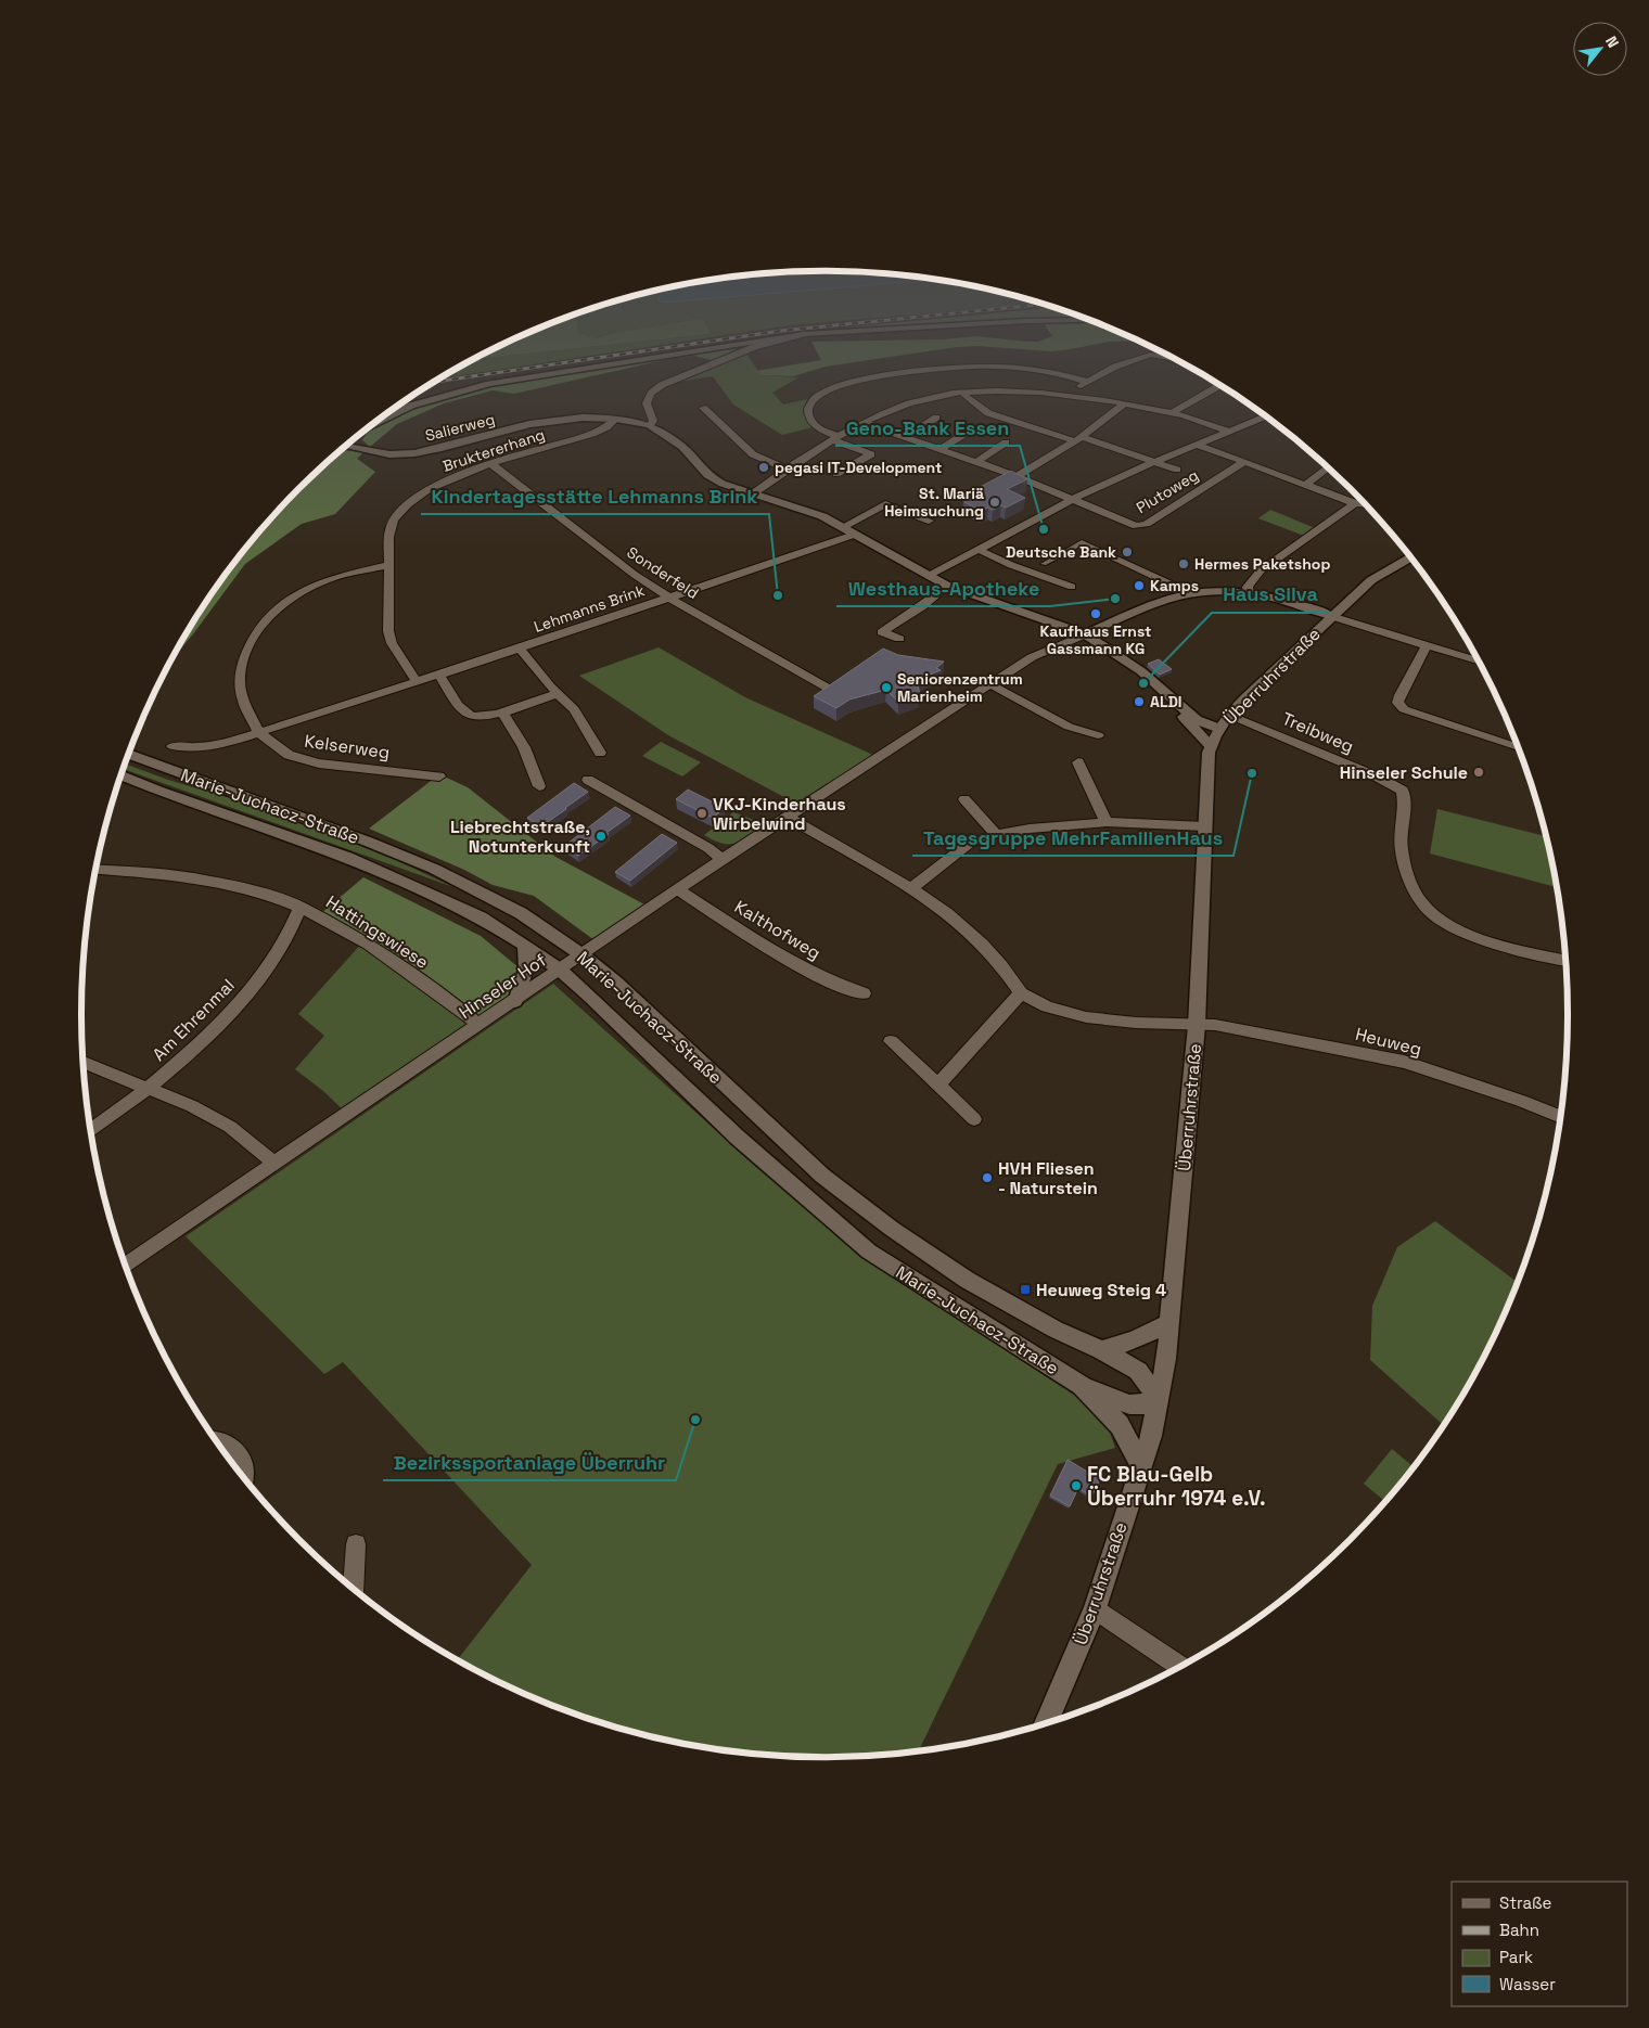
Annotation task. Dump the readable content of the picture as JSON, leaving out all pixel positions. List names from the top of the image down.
{
  "streets": {
    "main road": ["Salierweg", "Überruhrstraße", "Marie-Juchacz-Straße"],
    "street": [
      "Bruktererhang",
      "Plutoweg",
      "Sonderfeld",
      "Lehmanns Brink",
      "Treibweg",
      "Kelserweg",
      "Kalthofweg",
      "Hattingswiese",
      "Hinseler Hof",
      "Am Ehrenmal",
      "Heuweg"
    ]
  },
  "crossings": [
    ["Salierweg", "Bruktererhang"],
    ["Bruktererhang", "Sonderfeld"],
    ["Bruktererhang", "Lehmanns Brink"],
    ["Sonderfeld", "Lehmanns Brink"],
    ["Lehmanns Brink", "Kelserweg"],
    ["Überruhrstraße", "Treibweg"],
    ["Überruhrstraße", "Marie-Juchacz-Straße"],
    ["Überruhrstraße", "Heuweg"],
    ["Marie-Juchacz-Straße", "Hinseler Hof"],
    ["Kalthofweg", "Hinseler Hof"],
    ["Hattingswiese", "Hinseler Hof"],
    ["Hattingswiese", "Am Ehrenmal"]
  ],
  "places": {
    "other": [
      "pegasi IT-Development",
      "St. Mariä Heimsuchung",
      "Geno-Bank Essen",
      "Deutsche Bank",
      "Hermes Paketshop",
      "Kamps",
      "Kindertagesstätte Lehmanns Brink",
      "Westhaus-Apotheke",
      "Kaufhaus Ernst Gassmann KG",
      "Haus Silva",
      "Seniorenzentrum Marienheim",
      "ALDI",
      "Hinseler Schule",
      "Tagesgruppe MehrFamilienHaus",
      "VKJ-Kinderhaus Wirbelwind",
      "Liebrechtstraße, Notunterkunft",
      "HVH Fliesen - Naturstein",
      "Bezirkssportanlage Überruhr",
      "FC Blau-Gelb Überruhr 1974 e.V."
    ],
    "transit": ["Heuweg Steig 4"]
  },
  "legend": [
    "Straße",
    "Bahn",
    "Park",
    "Wasser"
  ],
  "north": "top right"
}
